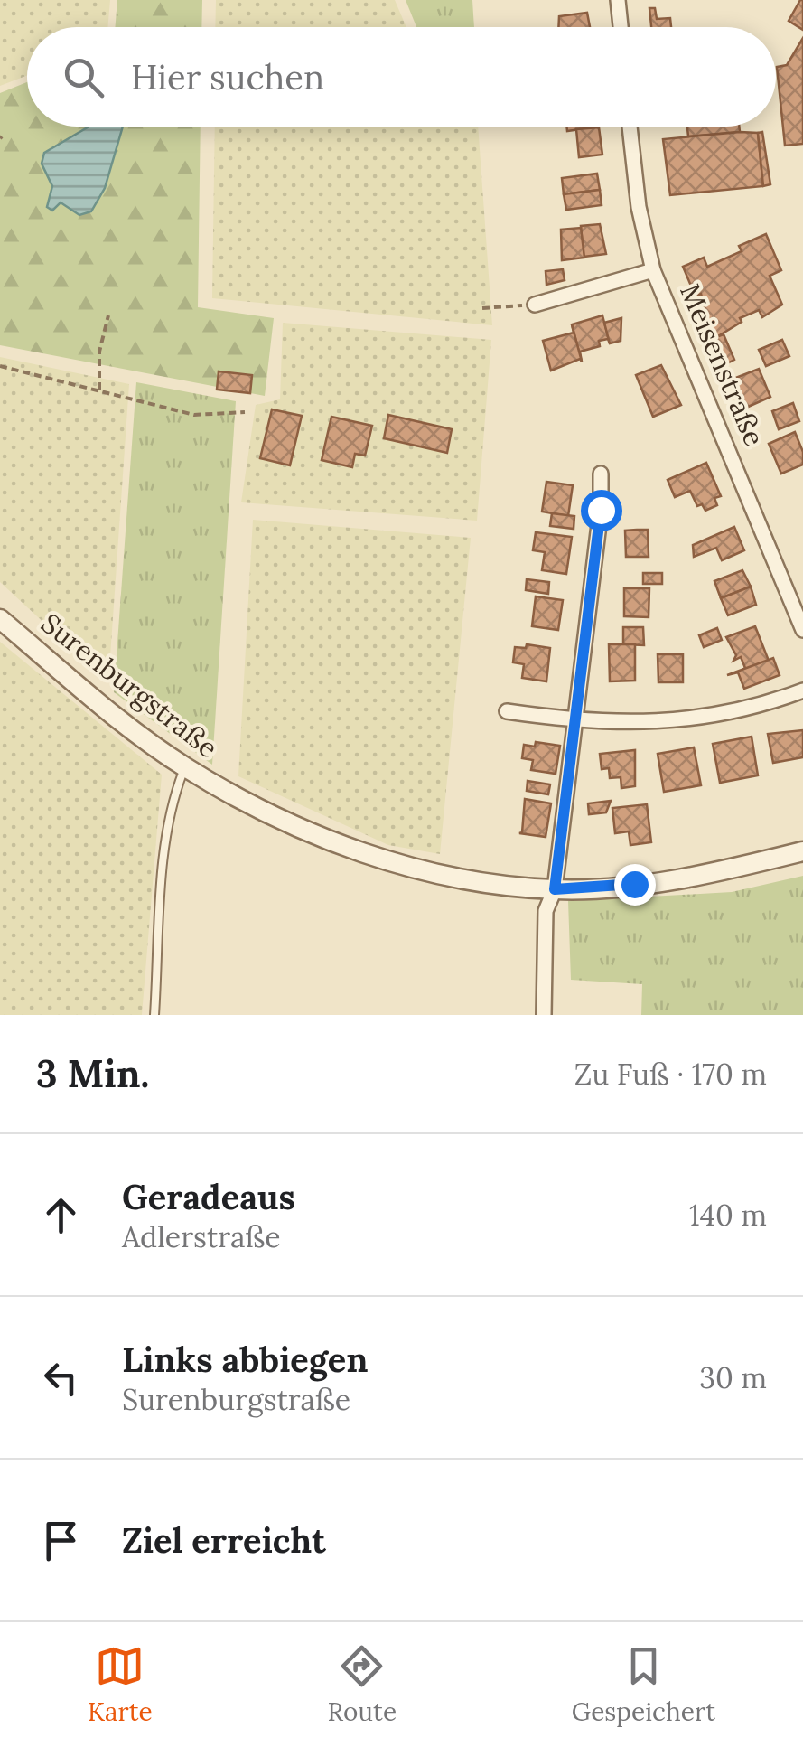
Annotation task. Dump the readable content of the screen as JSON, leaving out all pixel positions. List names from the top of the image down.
{
  "streets": {
    "street": ["Meisenstraße", "Surenburgstraße"]
  },
  "page": {
    "search": "Hier suchen",
    "heading": ["3 Min.", "Zu Fuß · 170 m"],
    "list": [
      ["Geradeaus", "Adlerstraße", "140 m"],
      ["Links abbiegen", "Surenburgstraße", "30 m"],
      "Ziel erreicht"
    ],
    "nav": ["Karte", "Route", "Gespeichert"]
  }
}
